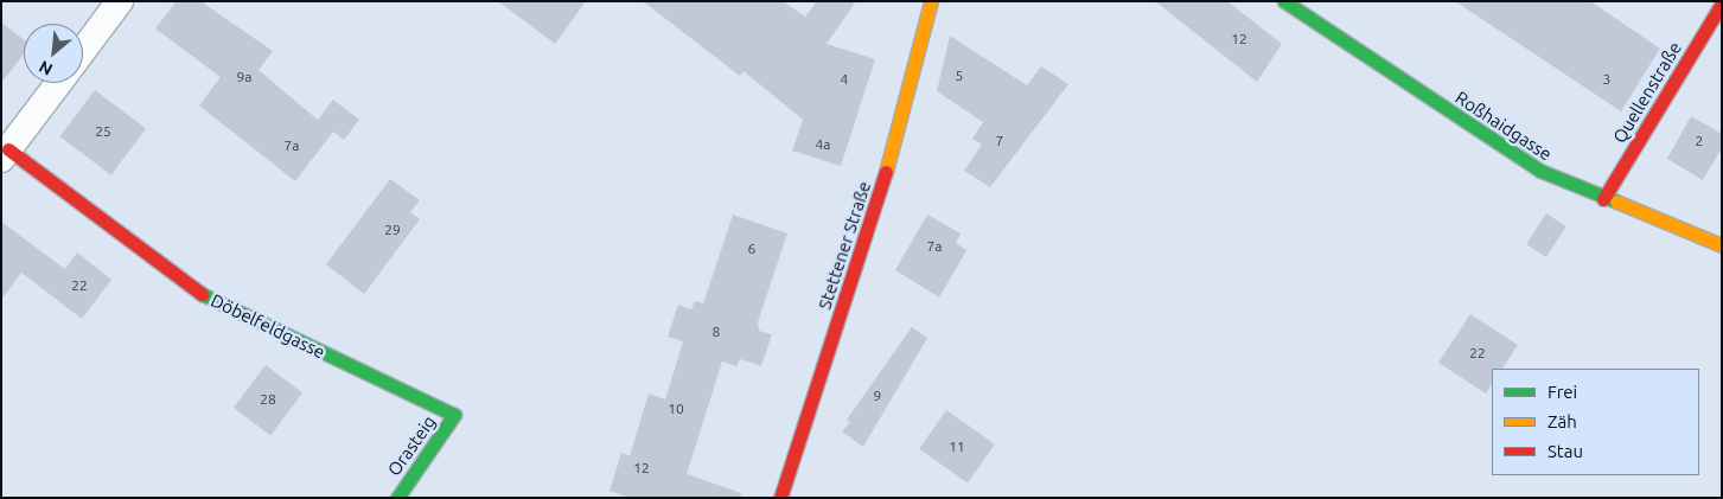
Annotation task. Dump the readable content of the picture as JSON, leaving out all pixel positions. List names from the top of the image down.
{
  "streets": {
    "street": [
      "Quellenstraße",
      "Roßhaidgasse",
      "Stettener Straße",
      "Döbelfeldgasse",
      "Orasteig"
    ]
  },
  "crossings": [
    ["Quellenstraße", "Roßhaidgasse"],
    ["Döbelfeldgasse", "Orasteig"]
  ],
  "house_numbers": [
    "12",
    "5",
    "9a",
    "4",
    "3",
    "25",
    "7",
    "2",
    "4a",
    "7a",
    "29",
    "7a",
    "6",
    "22",
    "8",
    "22",
    "9",
    "28",
    "10",
    "11",
    "12"
  ],
  "legend": ["Frei", "Zäh", "Stau"],
  "north": "bottom left"
}
